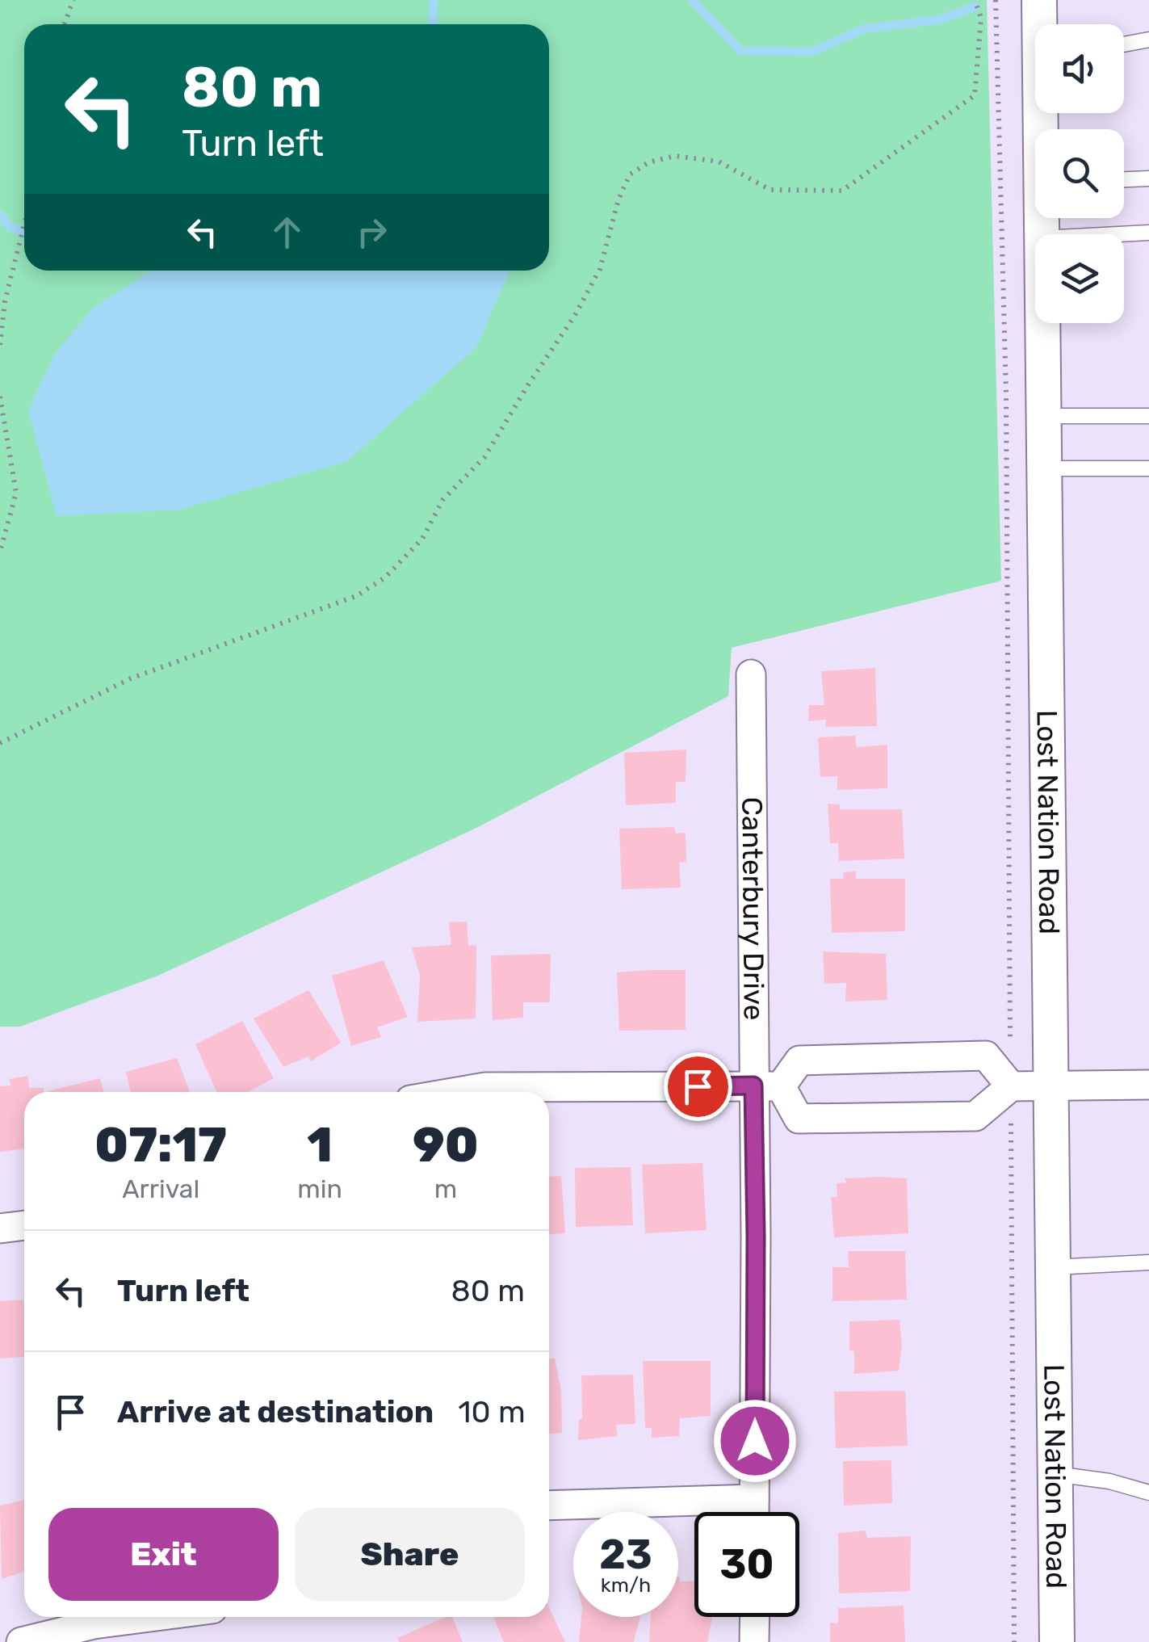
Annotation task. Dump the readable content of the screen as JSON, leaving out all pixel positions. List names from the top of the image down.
{
  "streets": {
    "street": ["Lost Nation Road", "Canterbury Drive"]
  },
  "page": {
    "turn": ["80 m", "Turn left"],
    "eta": [
      "07:17",
      "Arrival",
      "1",
      "min",
      "90",
      "m"
    ],
    "list": [
      {
        "name": "Turn left",
        "value": "80 m"
      },
      {
        "name": "Arrive at destination",
        "value": "10 m"
      }
    ],
    "buttons": ["Exit", "Share"],
    "speed": "23 km/h",
    "limit": "30"
  }
}
